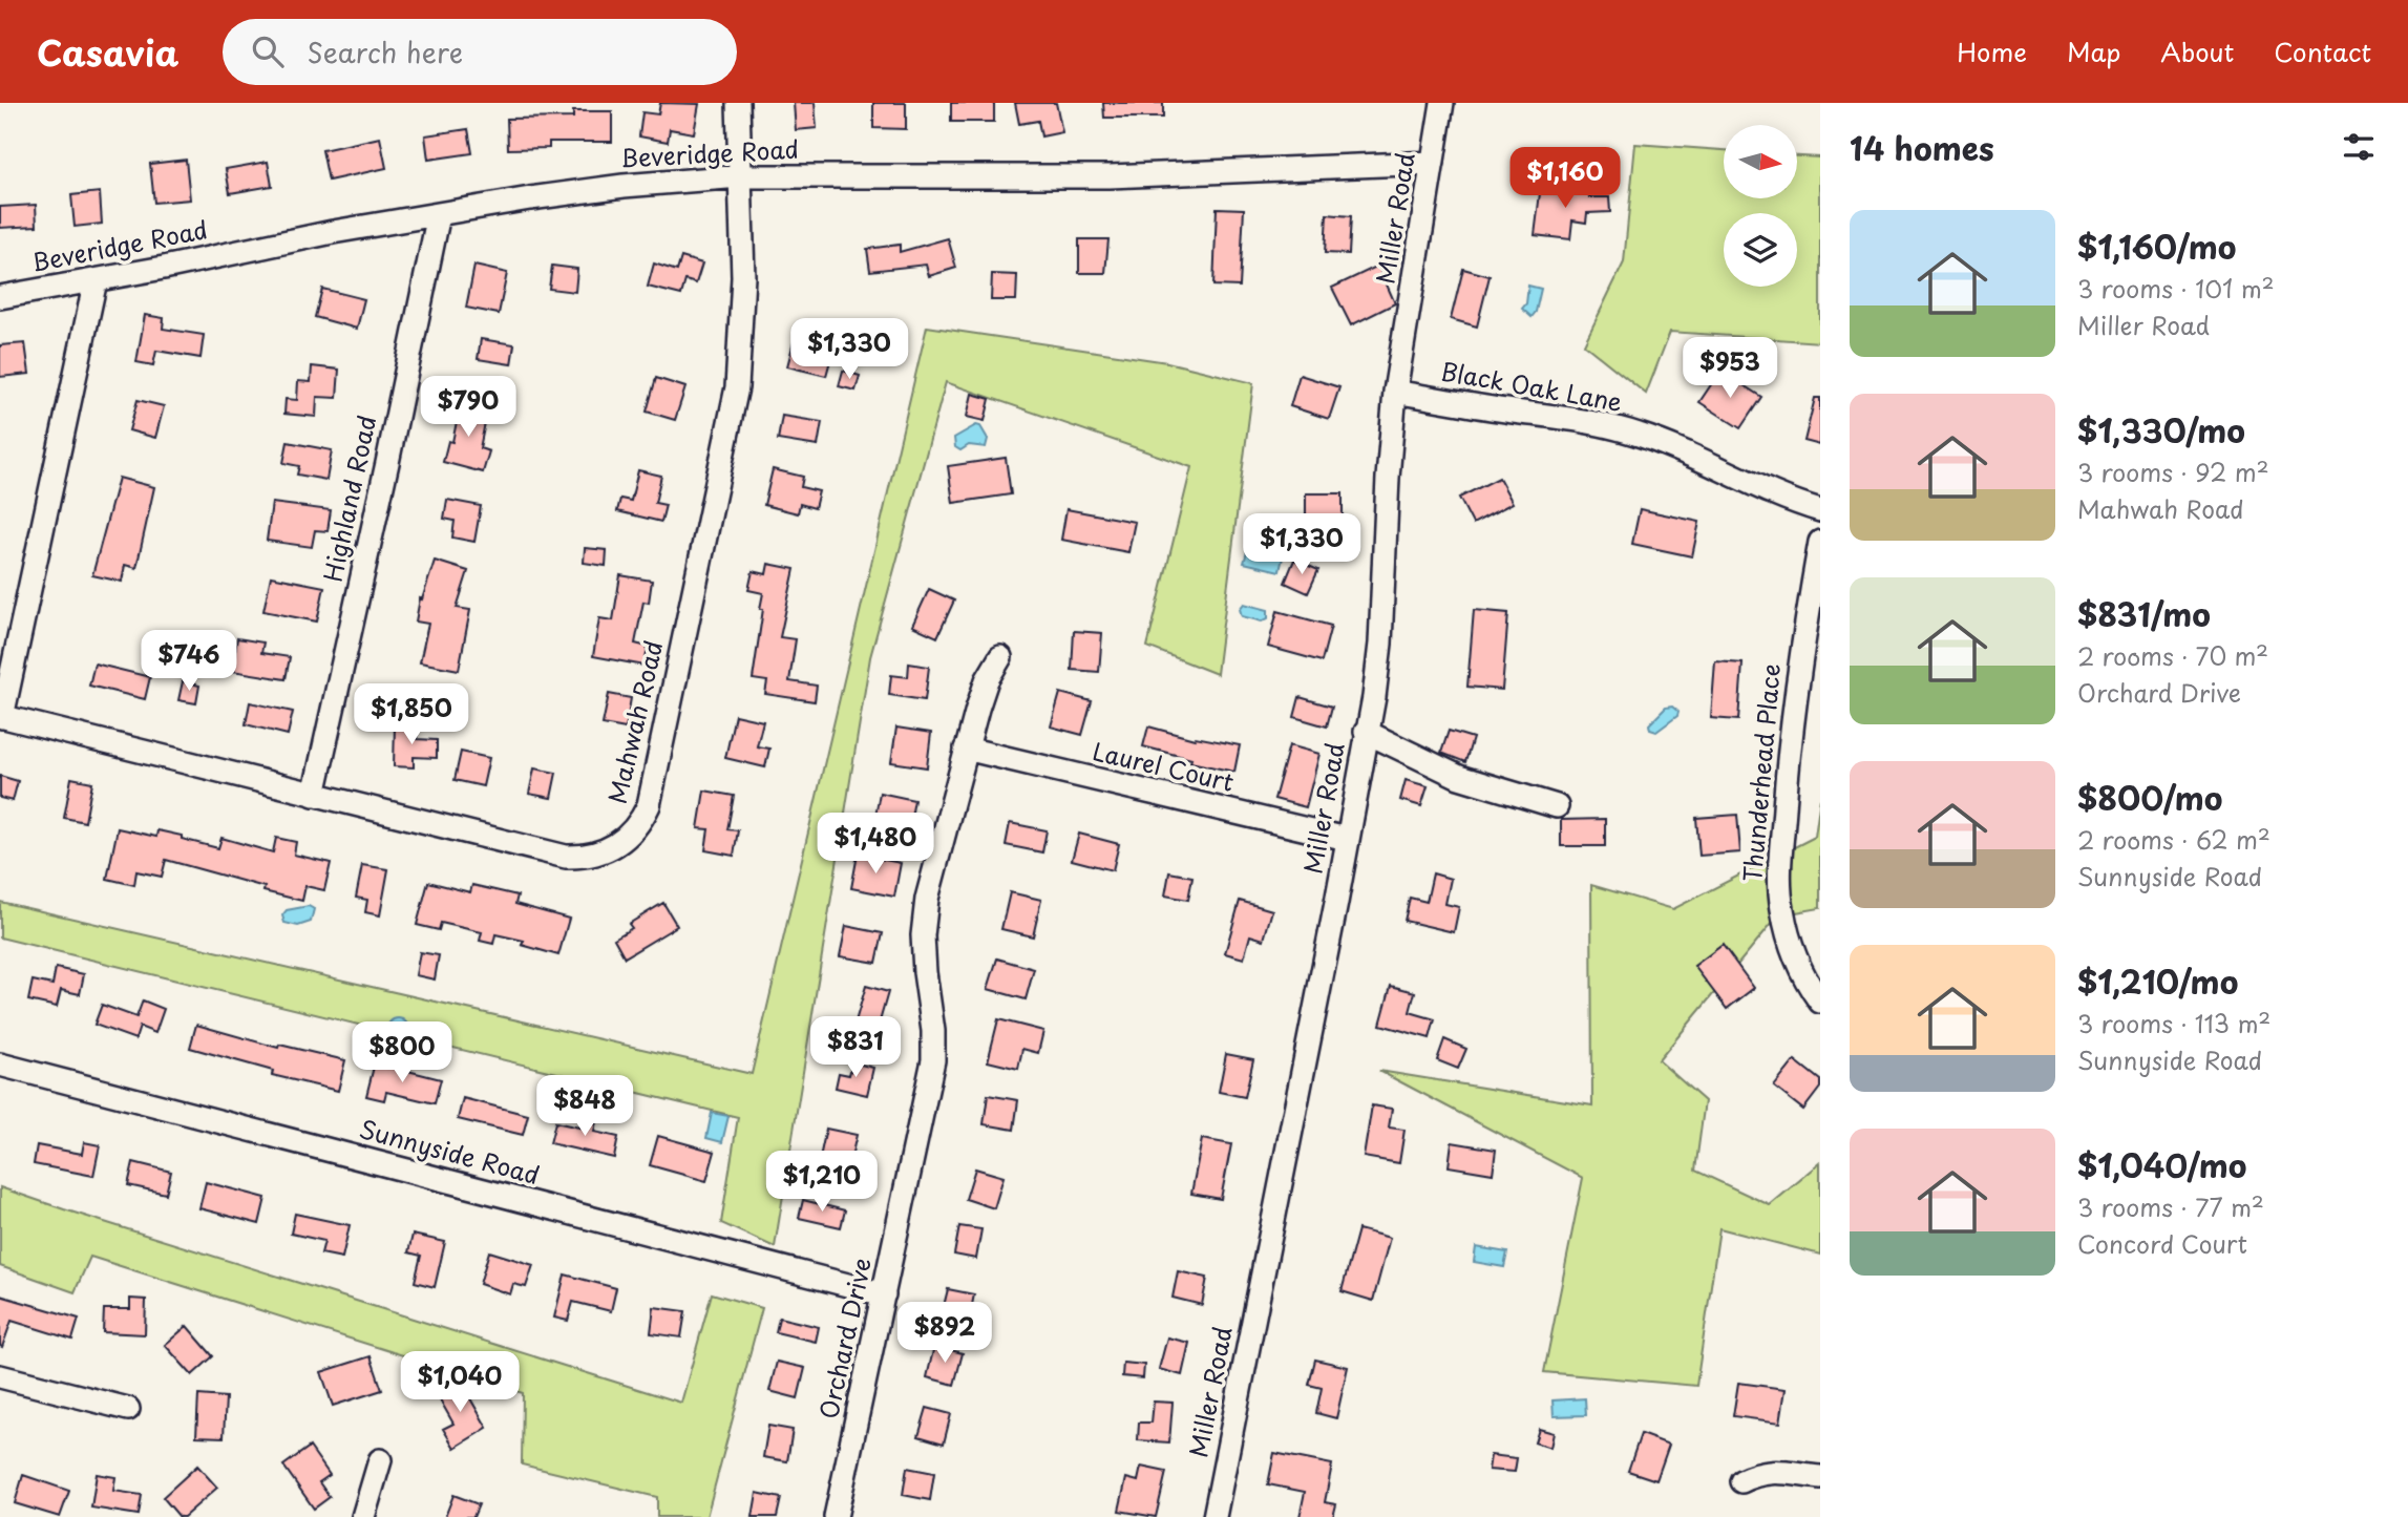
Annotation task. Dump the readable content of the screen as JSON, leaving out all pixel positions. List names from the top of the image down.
{
  "streets": {
    "street": [
      "Beveridge Road",
      "Miller Road",
      "Black Oak Lane",
      "Highland Road",
      "Mahwah Road",
      "Laurel Court",
      "Thunderhead Place",
      "Sunnyside Road",
      "Orchard Drive"
    ]
  },
  "crossings": [
    ["Beveridge Road", "Miller Road"],
    ["Beveridge Road", "Highland Road"],
    ["Beveridge Road", "Mahwah Road"],
    ["Miller Road", "Black Oak Lane"],
    ["Miller Road", "Laurel Court"],
    ["Highland Road", "Mahwah Road"],
    ["Laurel Court", "Orchard Drive"],
    ["Sunnyside Road", "Orchard Drive"]
  ],
  "north": "right",
  "page": {
    "header": "Casavia",
    "search": "Search here",
    "nav": [
      "Home",
      "Map",
      "About",
      "Contact"
    ],
    "heading": "14 homes",
    "price": [
      "$1,160",
      "$1,330",
      "$953",
      "$790",
      "$1,330",
      "$746",
      "$1,850",
      "$1,480",
      "$831",
      "$800",
      "$848",
      "$1,210",
      "$892",
      "$1,040"
    ],
    "list": [
      {
        "name": "$1,160/mo",
        "note": "3 rooms · 101 m² · Miller Road"
      },
      {
        "name": "$1,330/mo",
        "note": "3 rooms · 92 m² · Mahwah Road"
      },
      {
        "name": "$831/mo",
        "note": "2 rooms · 70 m² · Orchard Drive"
      },
      {
        "name": "$800/mo",
        "note": "2 rooms · 62 m² · Sunnyside Road"
      },
      {
        "name": "$1,210/mo",
        "note": "3 rooms · 113 m² · Sunnyside Road"
      },
      {
        "name": "$1,040/mo",
        "note": "3 rooms · 77 m² · Concord Court"
      }
    ]
  }
}
